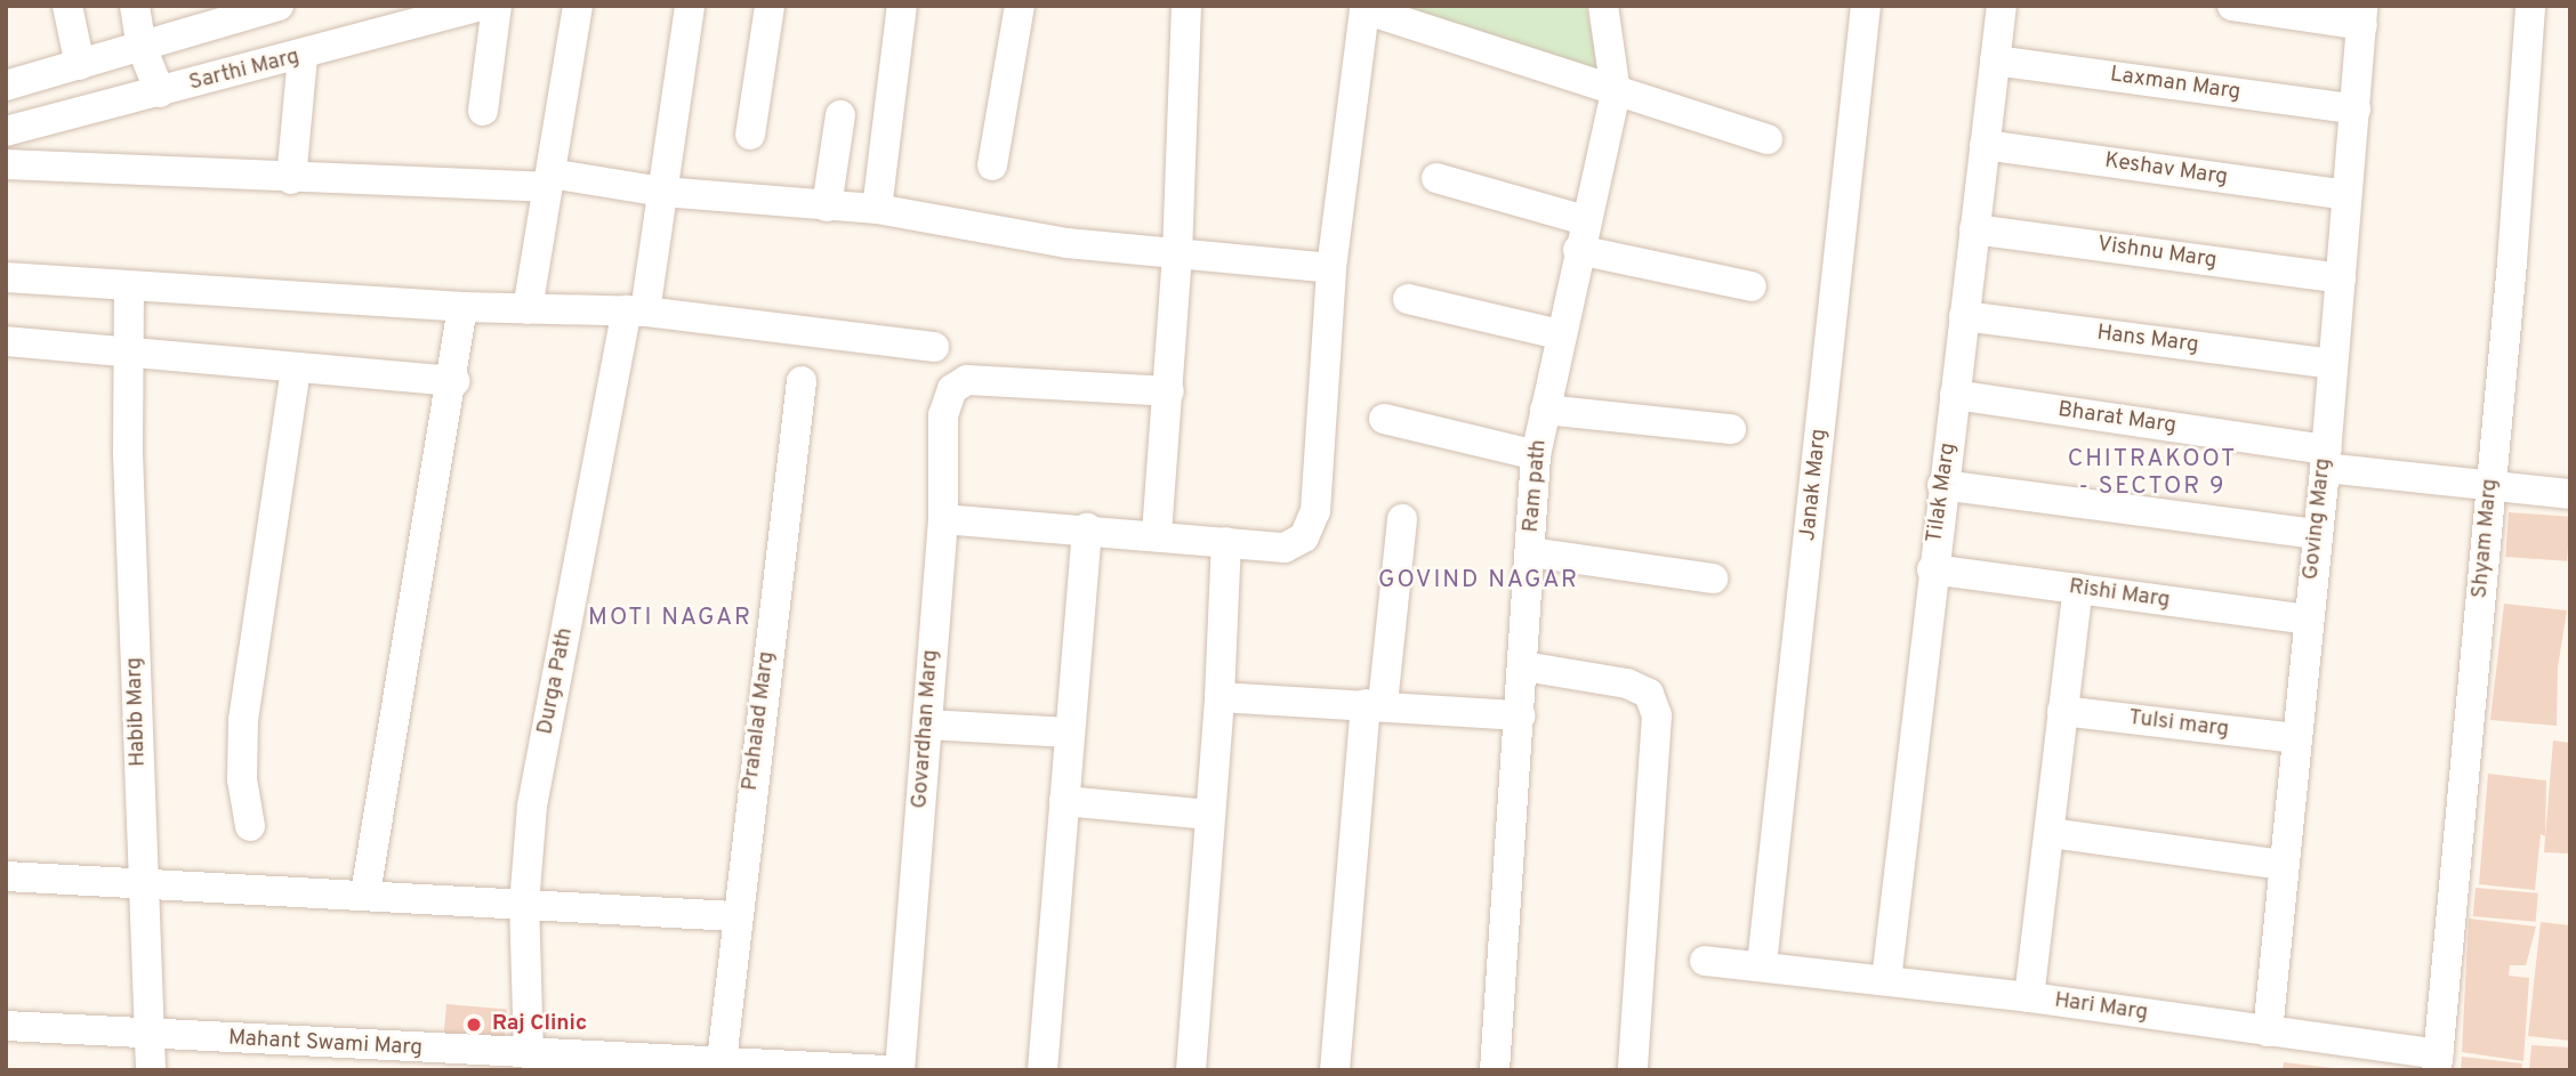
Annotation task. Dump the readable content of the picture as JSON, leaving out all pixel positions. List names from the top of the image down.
{
  "streets": {
    "street": [
      "Sarthi Marg",
      "Laxman Marg",
      "Keshav Marg",
      "Vishnu Marg",
      "Hans Marg",
      "Bharat Marg",
      "Janak Marg",
      "Ram path",
      "Tilak Marg",
      "Goving Marg",
      "Shyam Marg",
      "Rishi Marg",
      "Durga Path",
      "Habib Marg",
      "Prahalad Marg",
      "Tulsi marg",
      "Govardhan Marg",
      "Hari Marg",
      "Mahant Swami Marg"
    ]
  },
  "crossings": [
    ["Laxman Marg", "Tilak Marg"],
    ["Laxman Marg", "Goving Marg"],
    ["Keshav Marg", "Tilak Marg"],
    ["Keshav Marg", "Goving Marg"],
    ["Vishnu Marg", "Tilak Marg"],
    ["Vishnu Marg", "Goving Marg"],
    ["Hans Marg", "Tilak Marg"],
    ["Hans Marg", "Goving Marg"],
    ["Bharat Marg", "Tilak Marg"],
    ["Bharat Marg", "Goving Marg"],
    ["Bharat Marg", "Shyam Marg"],
    ["Janak Marg", "Hari Marg"],
    ["Tilak Marg", "Rishi Marg"],
    ["Tilak Marg", "Hari Marg"],
    ["Goving Marg", "Rishi Marg"],
    ["Goving Marg", "Tulsi marg"],
    ["Goving Marg", "Hari Marg"],
    ["Shyam Marg", "Hari Marg"],
    ["Durga Path", "Mahant Swami Marg"],
    ["Habib Marg", "Mahant Swami Marg"],
    ["Prahalad Marg", "Mahant Swami Marg"]
  ],
  "districts": ["CHITRAKOOT - SECTOR 9", "GOVIND NAGAR", "MOTI NAGAR"],
  "places": ["Raj Clinic"]
}
